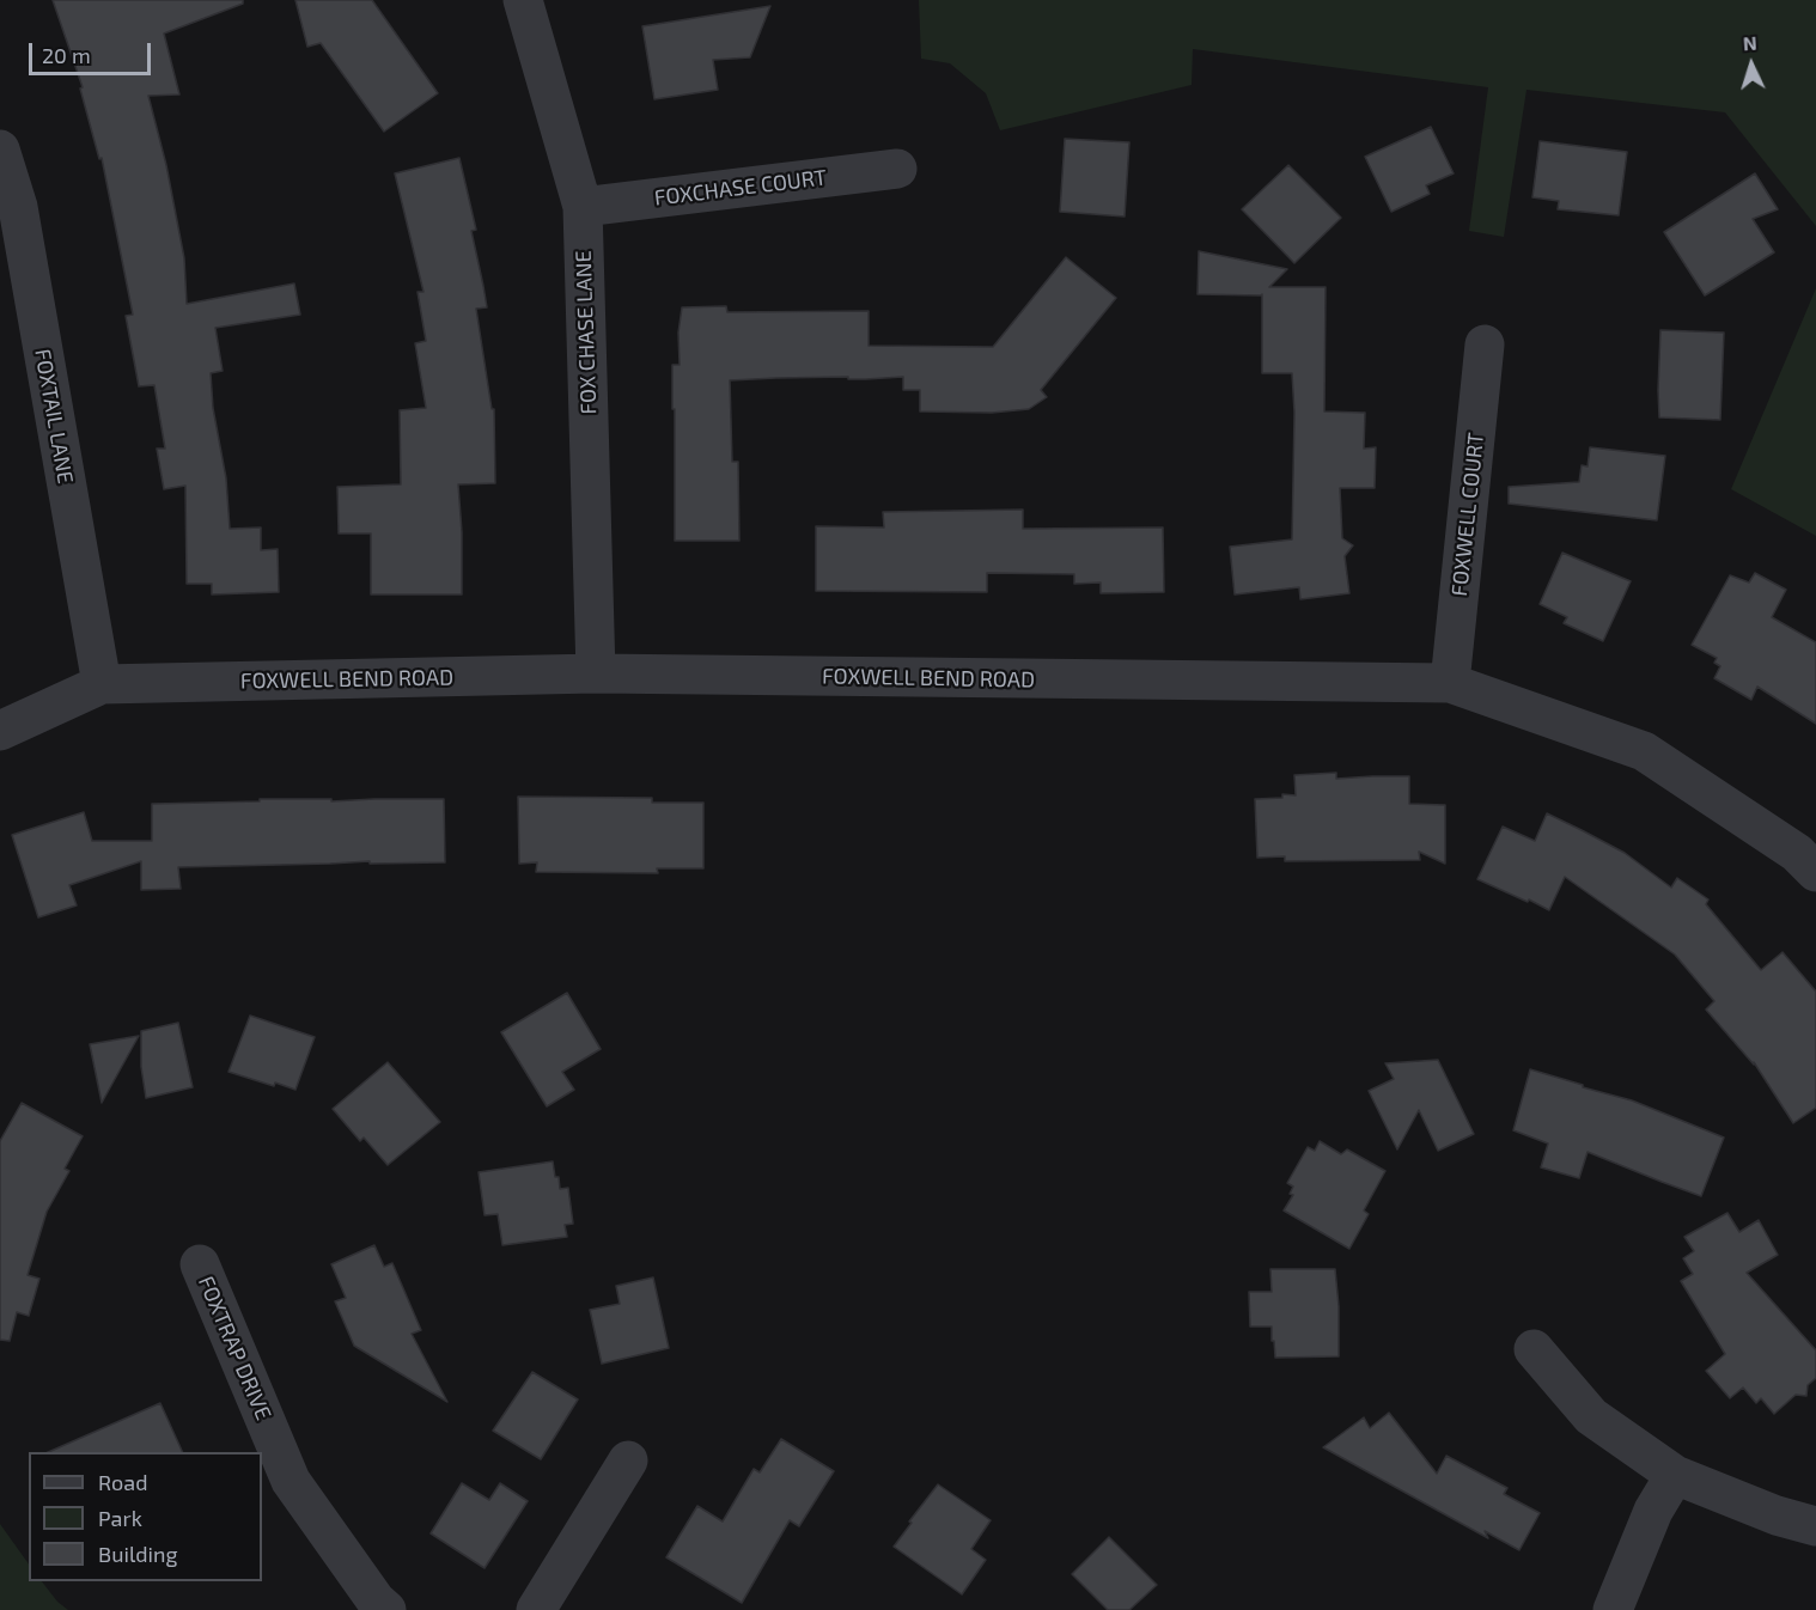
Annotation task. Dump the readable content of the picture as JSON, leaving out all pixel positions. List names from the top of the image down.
{
  "streets": {
    "street": [
      "FOXCHASE COURT",
      "FOX CHASE LANE",
      "FOXTAIL LANE",
      "FOXWELL COURT",
      "FOXWELL BEND ROAD",
      "FOXTRAP DRIVE"
    ]
  },
  "crossings": [
    ["FOXCHASE COURT", "FOX CHASE LANE"],
    ["FOX CHASE LANE", "FOXWELL BEND ROAD"],
    ["FOXTAIL LANE", "FOXWELL BEND ROAD"],
    ["FOXWELL COURT", "FOXWELL BEND ROAD"]
  ],
  "legend": ["Road", "Park", "Building"],
  "scale_bar": "20 m",
  "north": "top"
}
